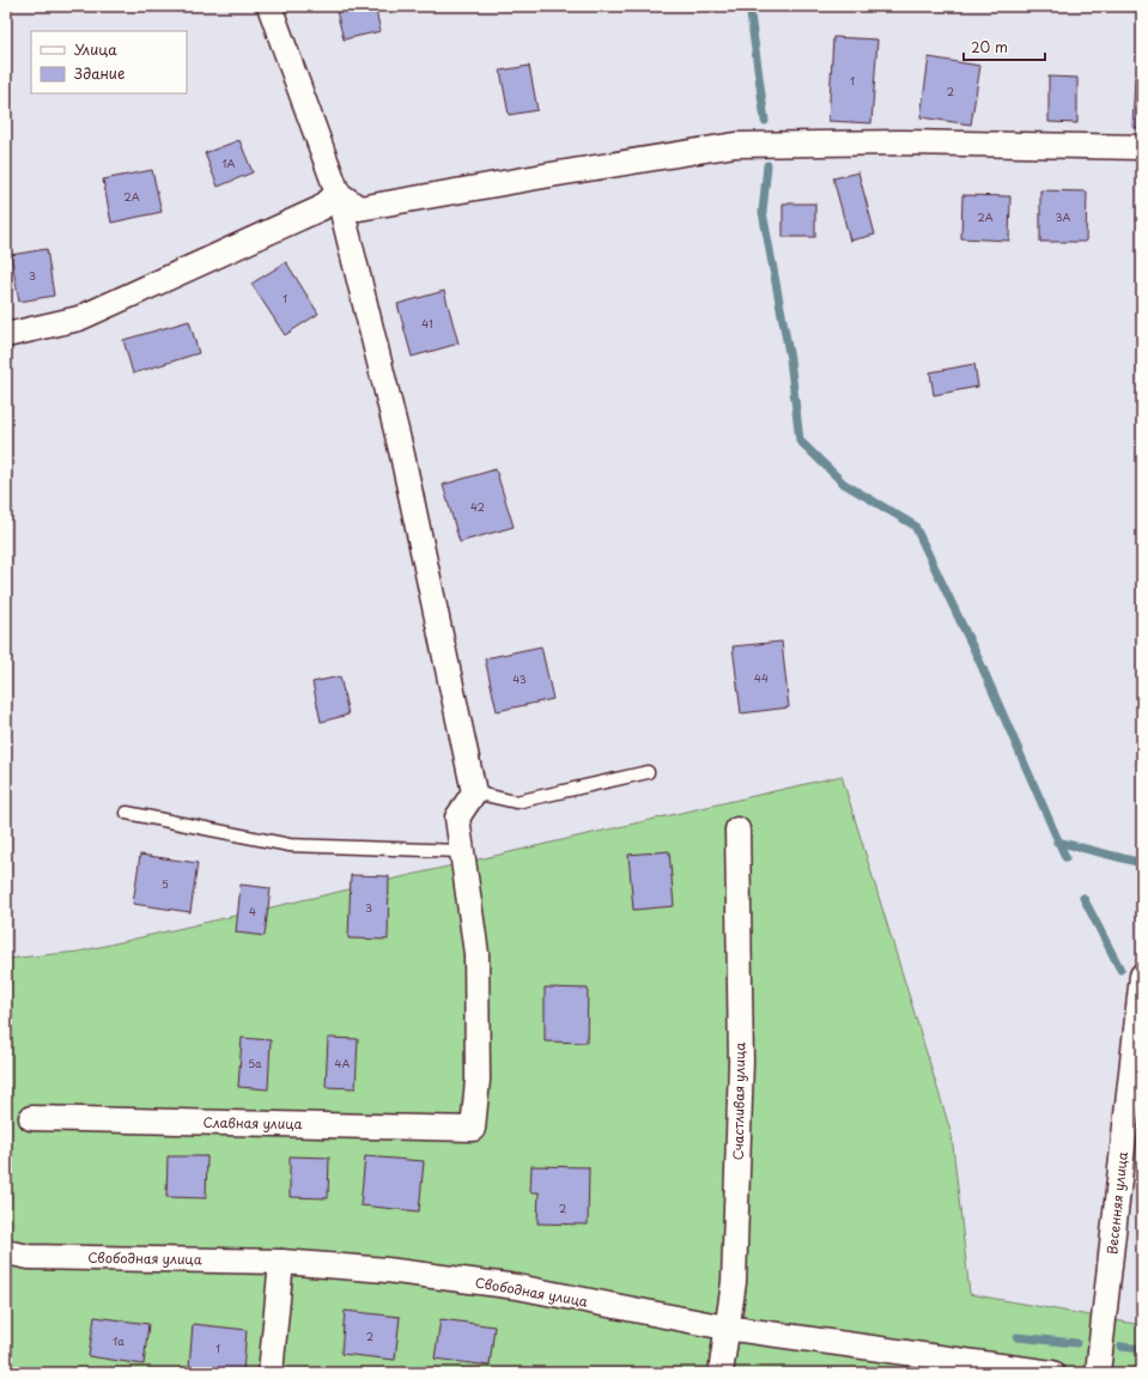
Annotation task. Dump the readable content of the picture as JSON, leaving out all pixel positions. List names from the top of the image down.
{
  "streets": {
    "street": [
      "Счастливая улица",
      "Славная улица",
      "Весенняя улица",
      "Свободная улица"
    ]
  },
  "crossings": [
    ["Счастливая улица", "Свободная улица"]
  ],
  "house_numbers": [
    "1",
    "2",
    "1А",
    "2А",
    "2А",
    "3А",
    "3",
    "1",
    "41",
    "42",
    "44",
    "43",
    "5",
    "3",
    "4",
    "5а",
    "4А",
    "2",
    "2",
    "1а",
    "1"
  ],
  "legend": ["Улица", "Здание"],
  "scale_bar": "20 m"
}
